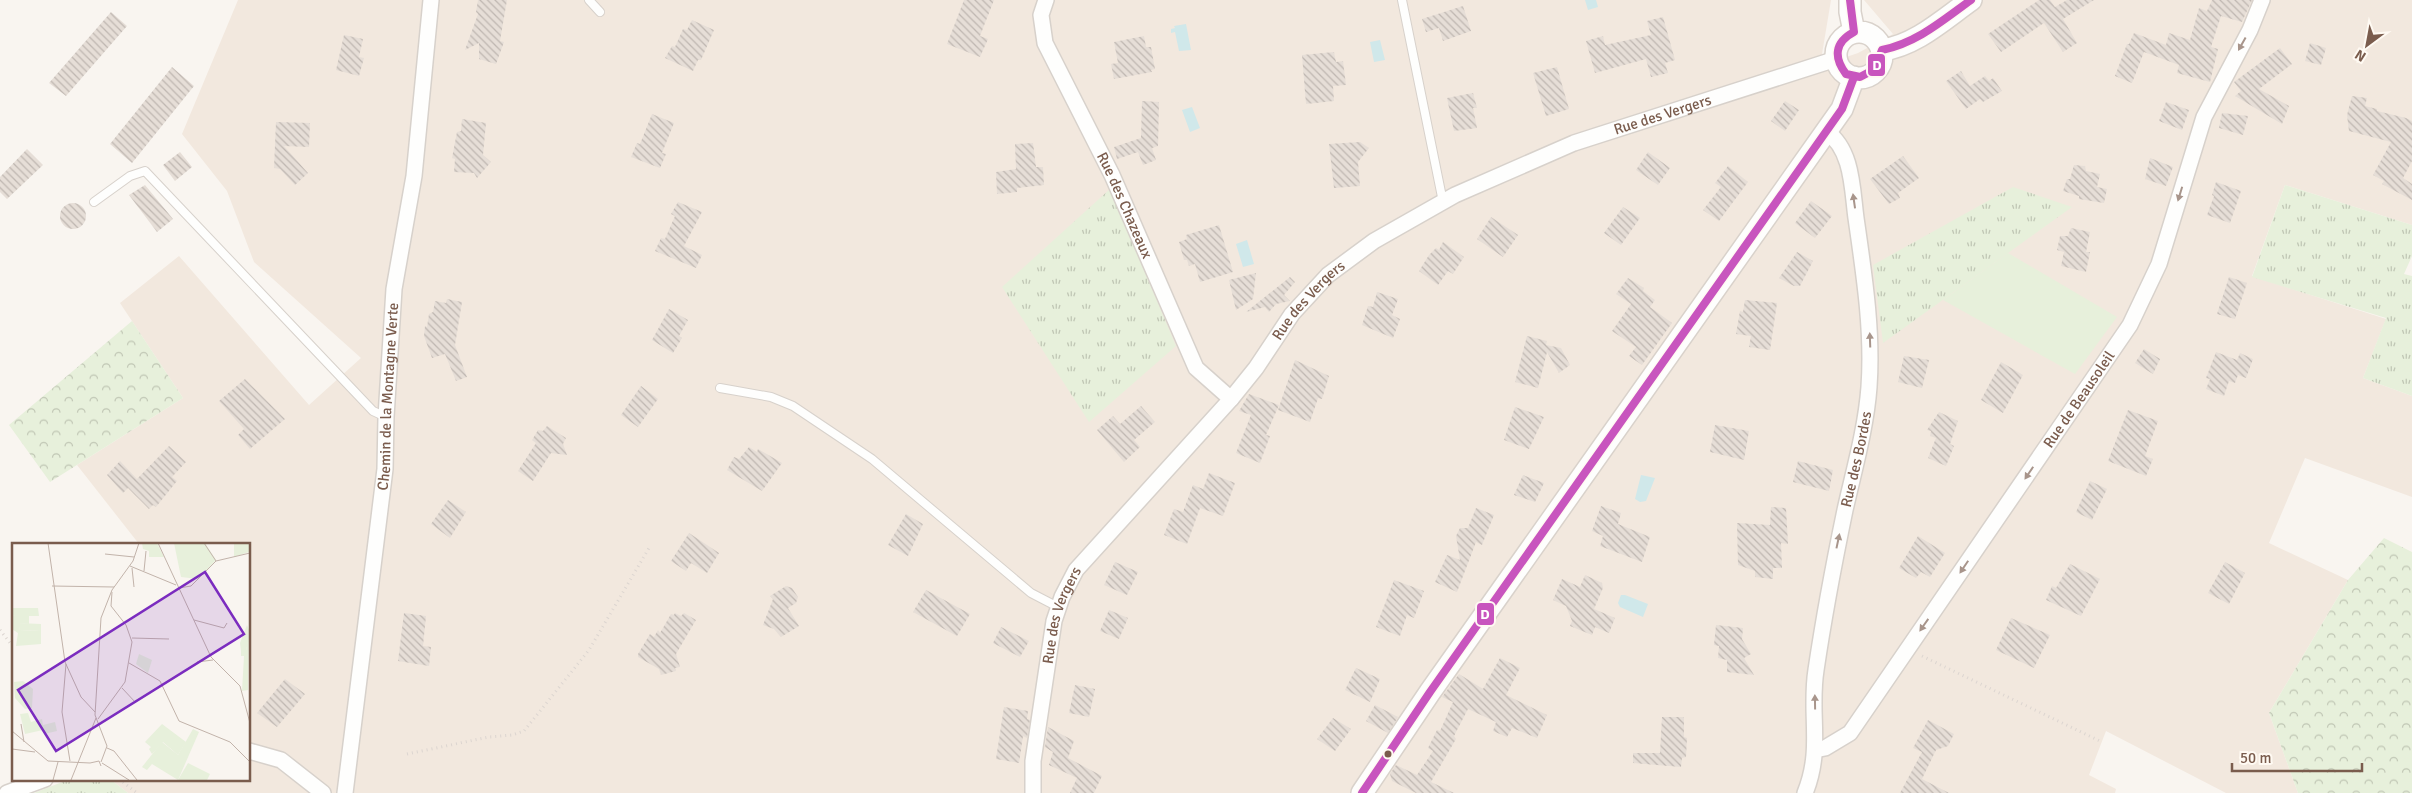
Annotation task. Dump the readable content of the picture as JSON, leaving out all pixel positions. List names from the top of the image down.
{
  "streets": {
    "street": [
      "Rue des Vergers",
      "Rue des Chazeaux",
      "Chemin de la Montagne Verte",
      "Rue de Beausoleil",
      "Rue des Bordes"
    ]
  },
  "crossings": [
    ["Rue des Vergers", "Rue des Chazeaux"],
    ["Rue de Beausoleil", "Rue des Bordes"]
  ],
  "one_way": ["Rue de Beausoleil", "Rue des Bordes"],
  "lines": ["transit line D"],
  "scale_bar": "50 m",
  "north": "bottom left"
}
